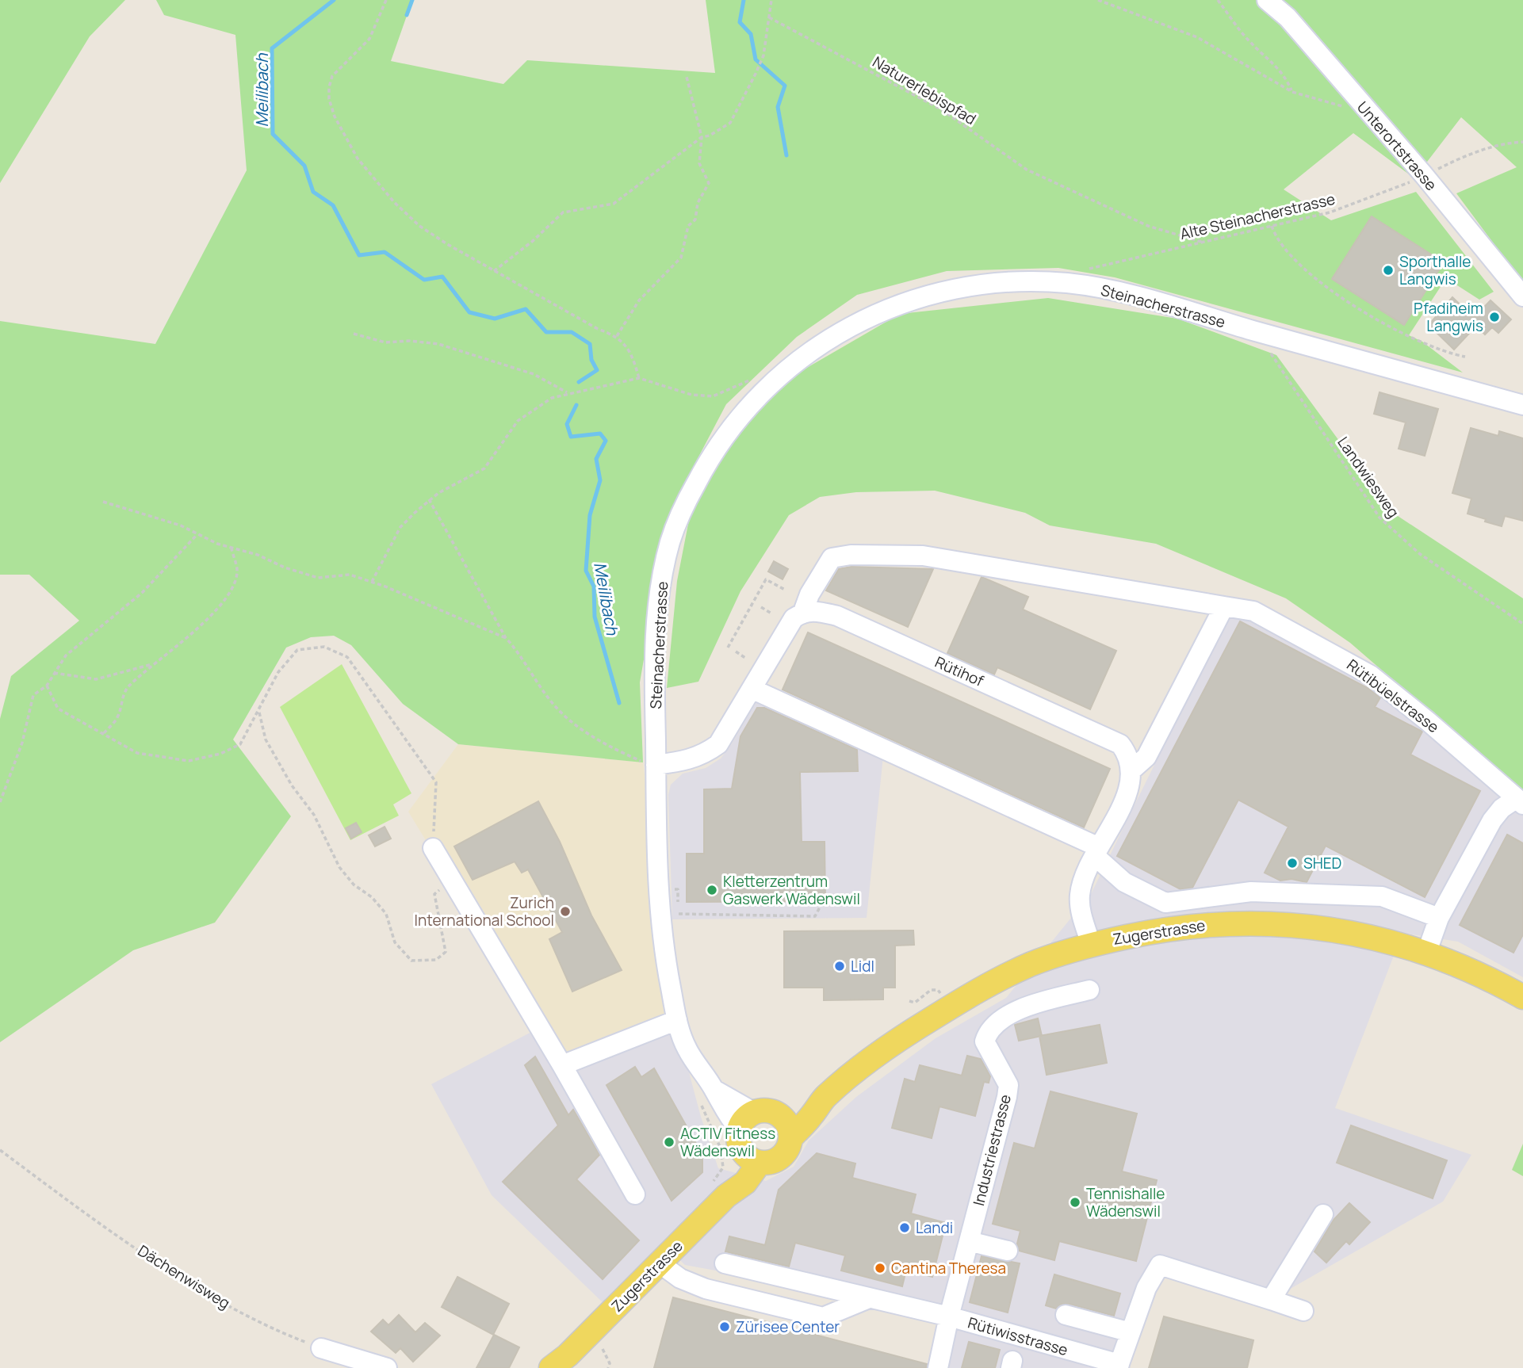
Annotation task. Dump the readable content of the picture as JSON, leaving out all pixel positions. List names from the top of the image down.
{
  "streets": {
    "main road": ["Zugerstrasse"],
    "street": [
      "Unterortstrasse",
      "Steinacherstrasse",
      "Rütihof",
      "Rütibüelstrasse",
      "Industriestrasse",
      "Rütiwisstrasse"
    ],
    "path": [
      "Naturerlebispfad",
      "Alte Steinacherstrasse",
      "Landwiesweg",
      "Dächenwisweg"
    ]
  },
  "crossings": [
    ["Naturerlebispfad", "Alte Steinacherstrasse"],
    ["Unterortstrasse", "Alte Steinacherstrasse"],
    ["Steinacherstrasse", "Landwiesweg"],
    ["Steinacherstrasse", "Zugerstrasse"],
    ["Rütihof", "Rütibüelstrasse"],
    ["Rütibüelstrasse", "Zugerstrasse"],
    ["Industriestrasse", "Rütiwisstrasse"]
  ],
  "water": ["Meilibach"],
  "places": [
    "Sporthalle Langwis",
    "Pfadiheim Langwis",
    "SHED",
    "Kletterzentrum Gaswerk Wädenswil",
    "Zurich International School",
    "Lidl",
    "ACTIV Fitness Wädenswil",
    "Tennishalle Wädenswil",
    "Landi",
    "Cantina Theresa",
    "Zürisee Center"
  ]
}
